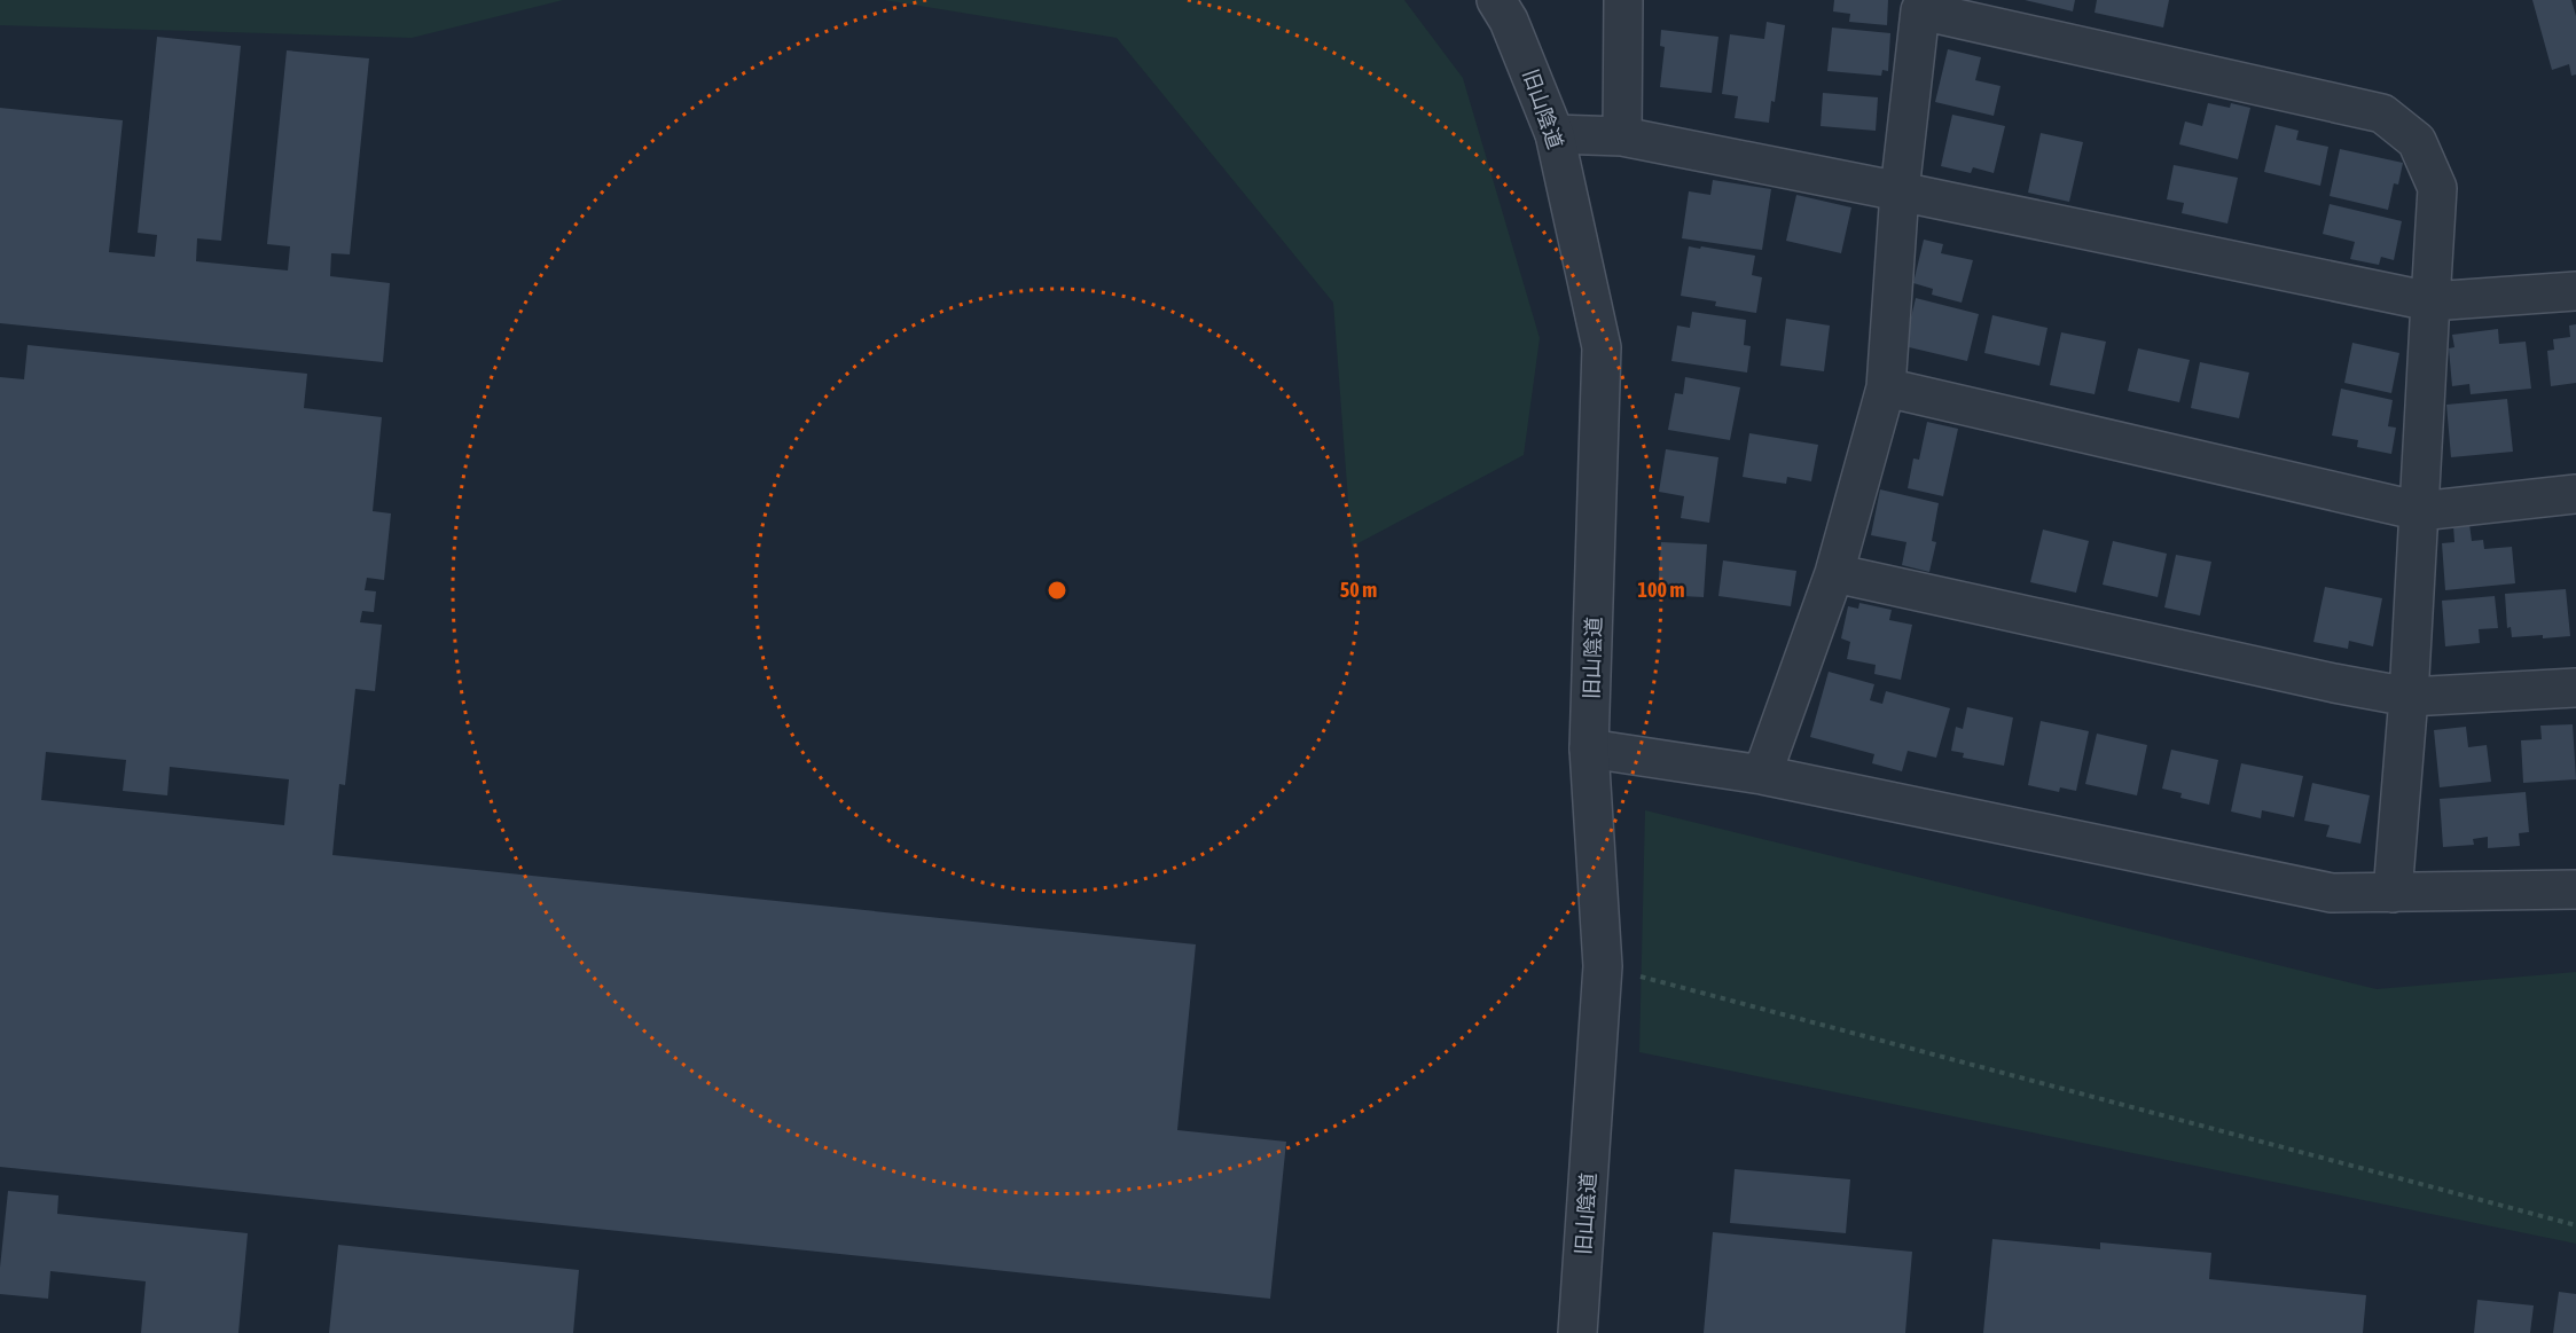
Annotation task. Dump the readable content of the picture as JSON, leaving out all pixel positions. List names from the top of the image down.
{
  "streets": {
    "street": ["旧山陰道"]
  },
  "rings": ["50 m", "100 m"]
}
